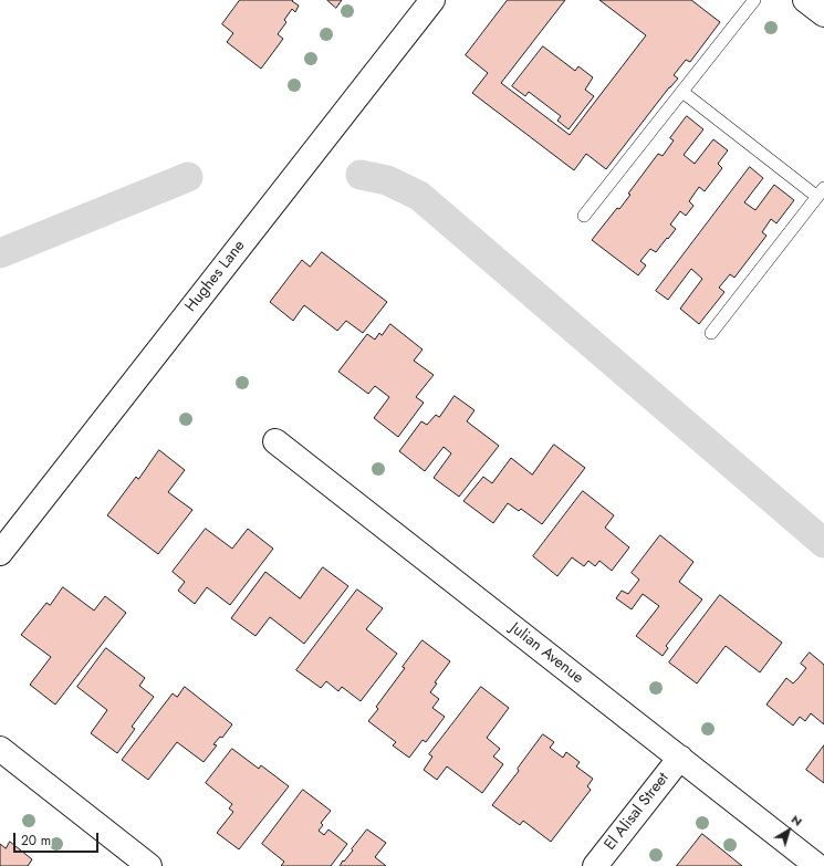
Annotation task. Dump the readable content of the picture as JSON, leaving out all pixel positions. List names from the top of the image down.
{
  "streets": {
    "street": ["Hughes Lane", "Julian Avenue", "El Alisal Street"]
  },
  "crossings": [
    ["Julian Avenue", "El Alisal Street"]
  ],
  "scale_bar": "20 m",
  "north": "top right"
}
